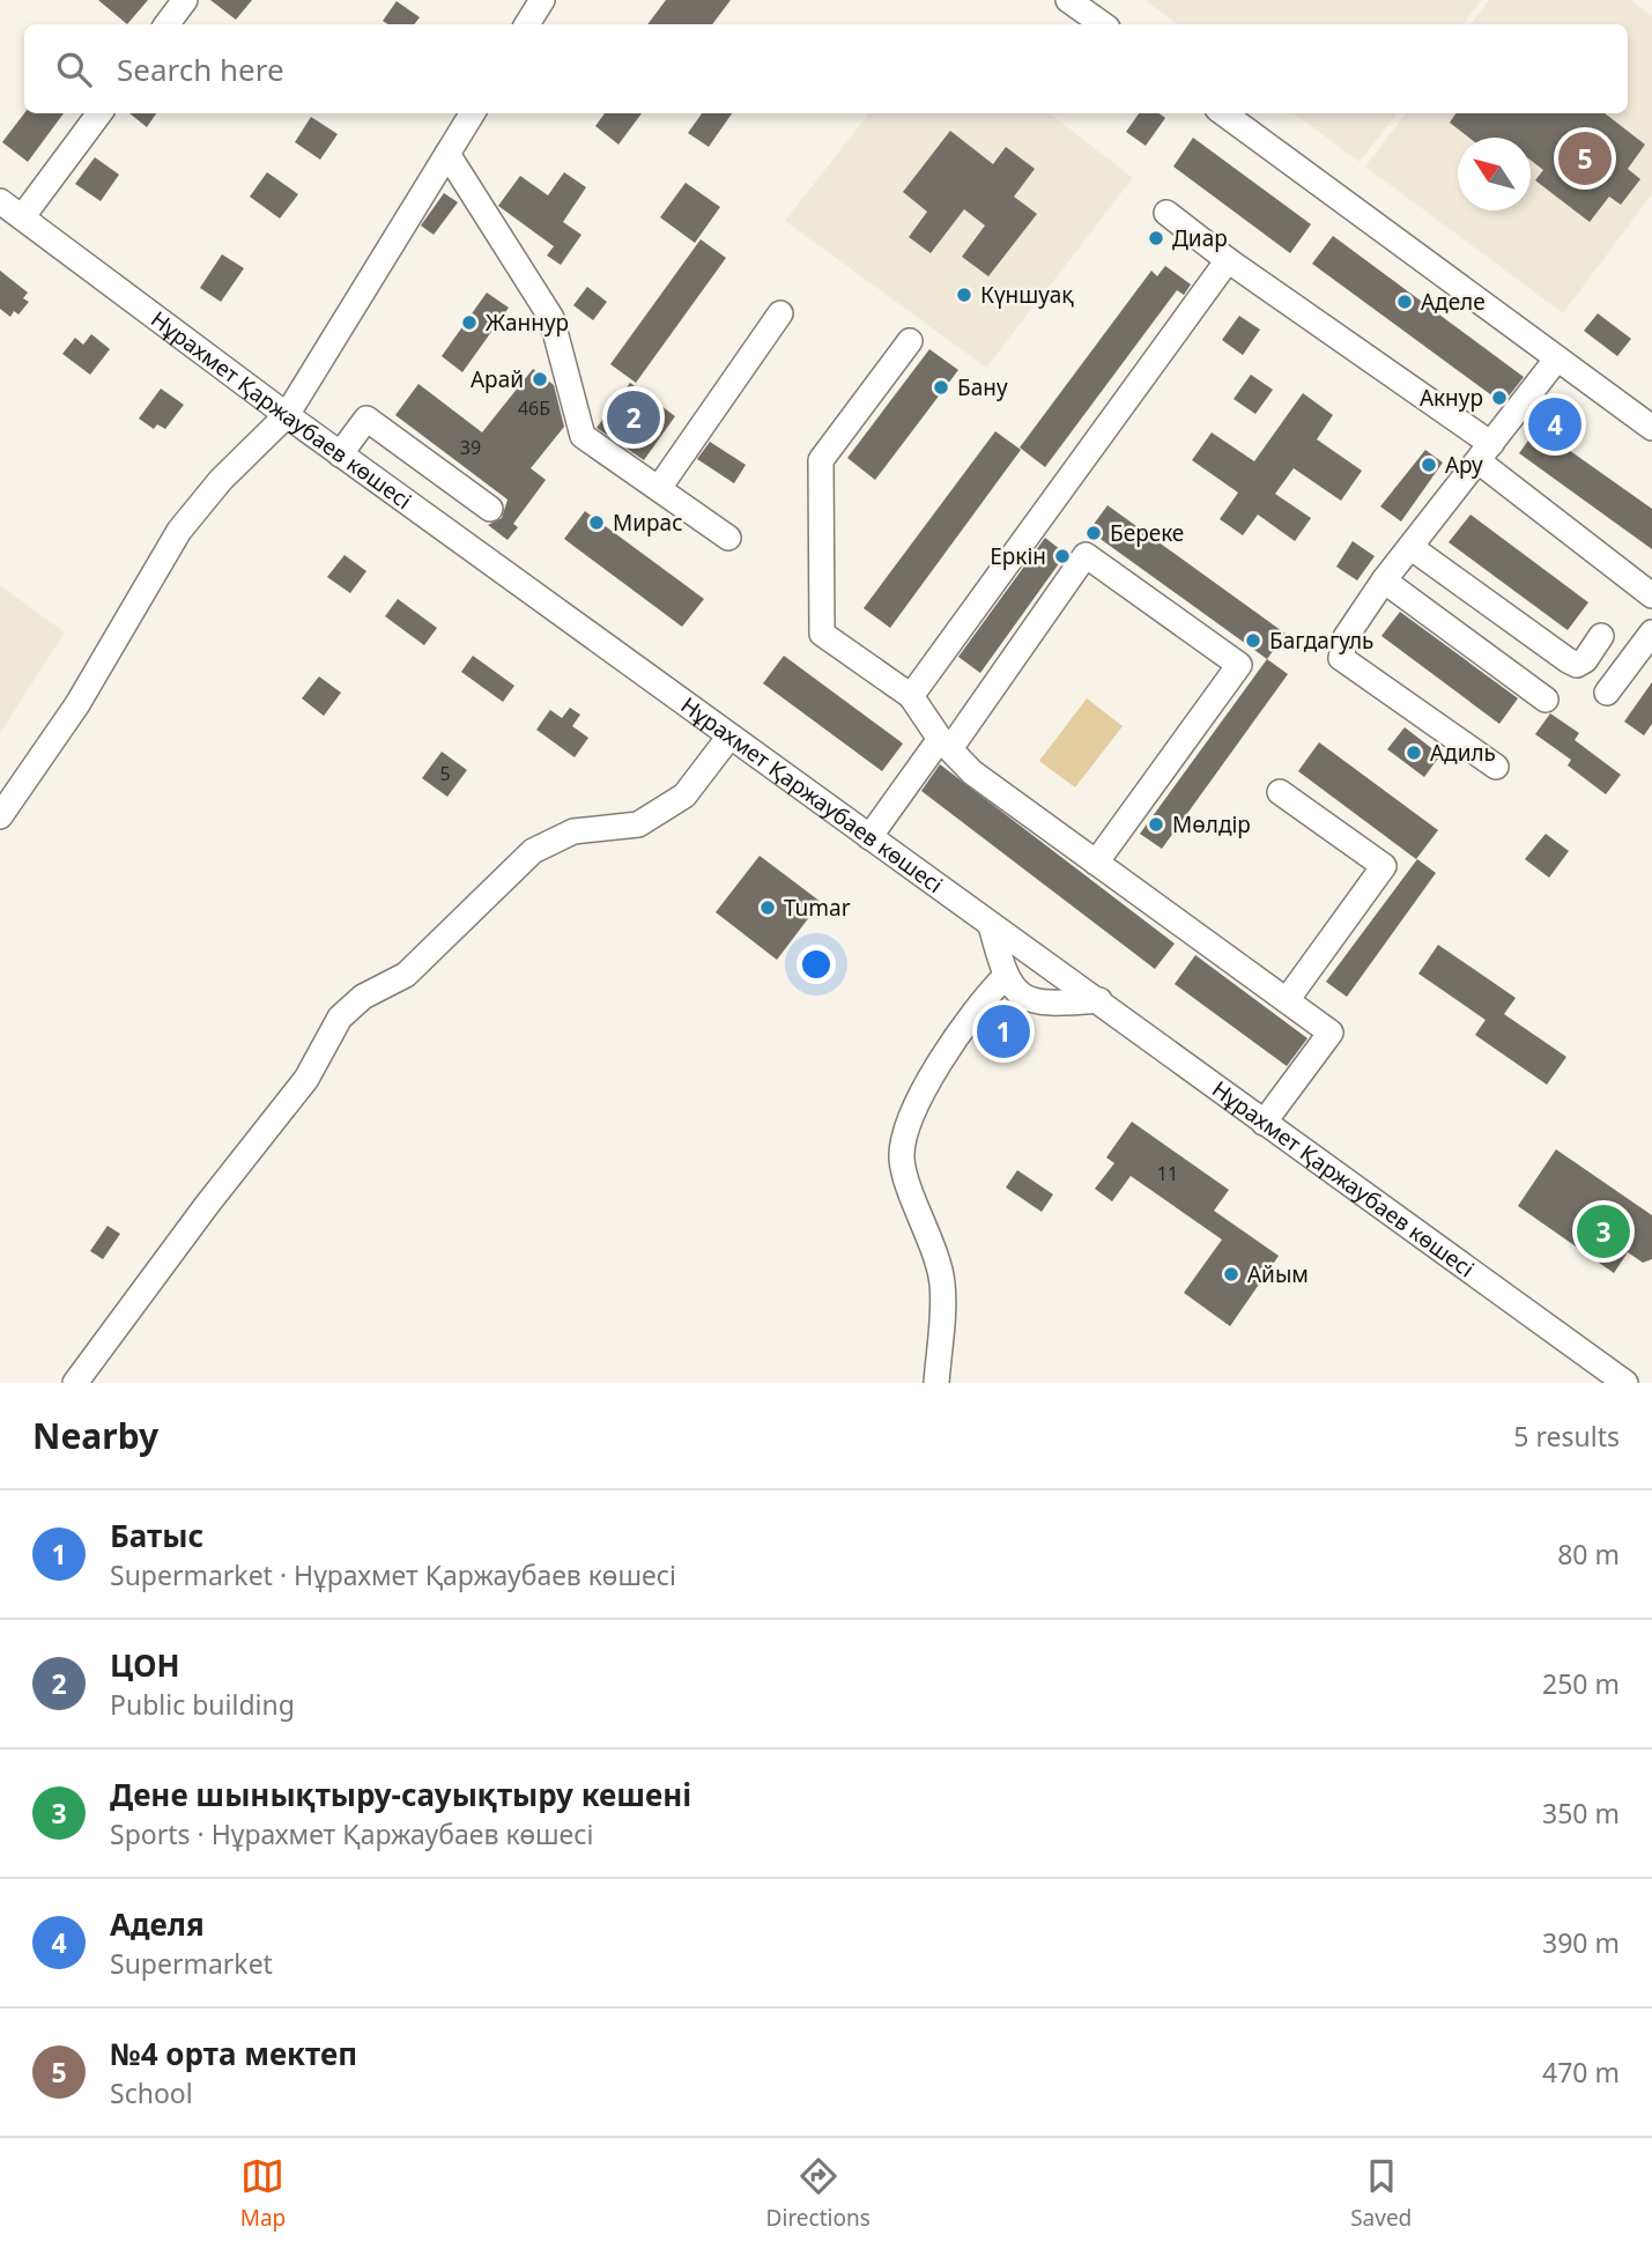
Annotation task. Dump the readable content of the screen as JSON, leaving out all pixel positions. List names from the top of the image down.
{
  "streets": {
    "street": ["Нұрахмет Қаржаубаев көшесі"]
  },
  "places": [
    "Диар",
    "Күншуақ",
    "Аделе",
    "Жаннур",
    "Арай",
    "Бану",
    "Акнур",
    "Ару",
    "Мирас",
    "Береке",
    "Еркін",
    "Багдагуль",
    "Адиль",
    "Мөлдір",
    "Tumar",
    "Айым"
  ],
  "house_numbers": [
    "46Б",
    "39",
    "5",
    "11"
  ],
  "north": "top left",
  "page": {
    "search": "Search here",
    "pins": [
      "5",
      "2",
      "4",
      "1",
      "3"
    ],
    "heading": ["Nearby", "5 results"],
    "list": [
      {
        "mark": "1",
        "name": "Батыс",
        "note": "Supermarket · Нұрахмет Қаржаубаев көшесі",
        "value": "80 m"
      },
      {
        "mark": "2",
        "name": "ЦОН",
        "note": "Public building",
        "value": "250 m"
      },
      {
        "mark": "3",
        "name": "Дене шынықтыру-сауықтыру кешені",
        "note": "Sports · Нұрахмет Қаржаубаев көшесі",
        "value": "350 m"
      },
      {
        "mark": "4",
        "name": "Аделя",
        "note": "Supermarket",
        "value": "390 m"
      },
      {
        "mark": "5",
        "name": "№4 орта мектеп",
        "note": "School",
        "value": "470 m"
      }
    ],
    "nav": ["Map", "Directions", "Saved"]
  }
}
